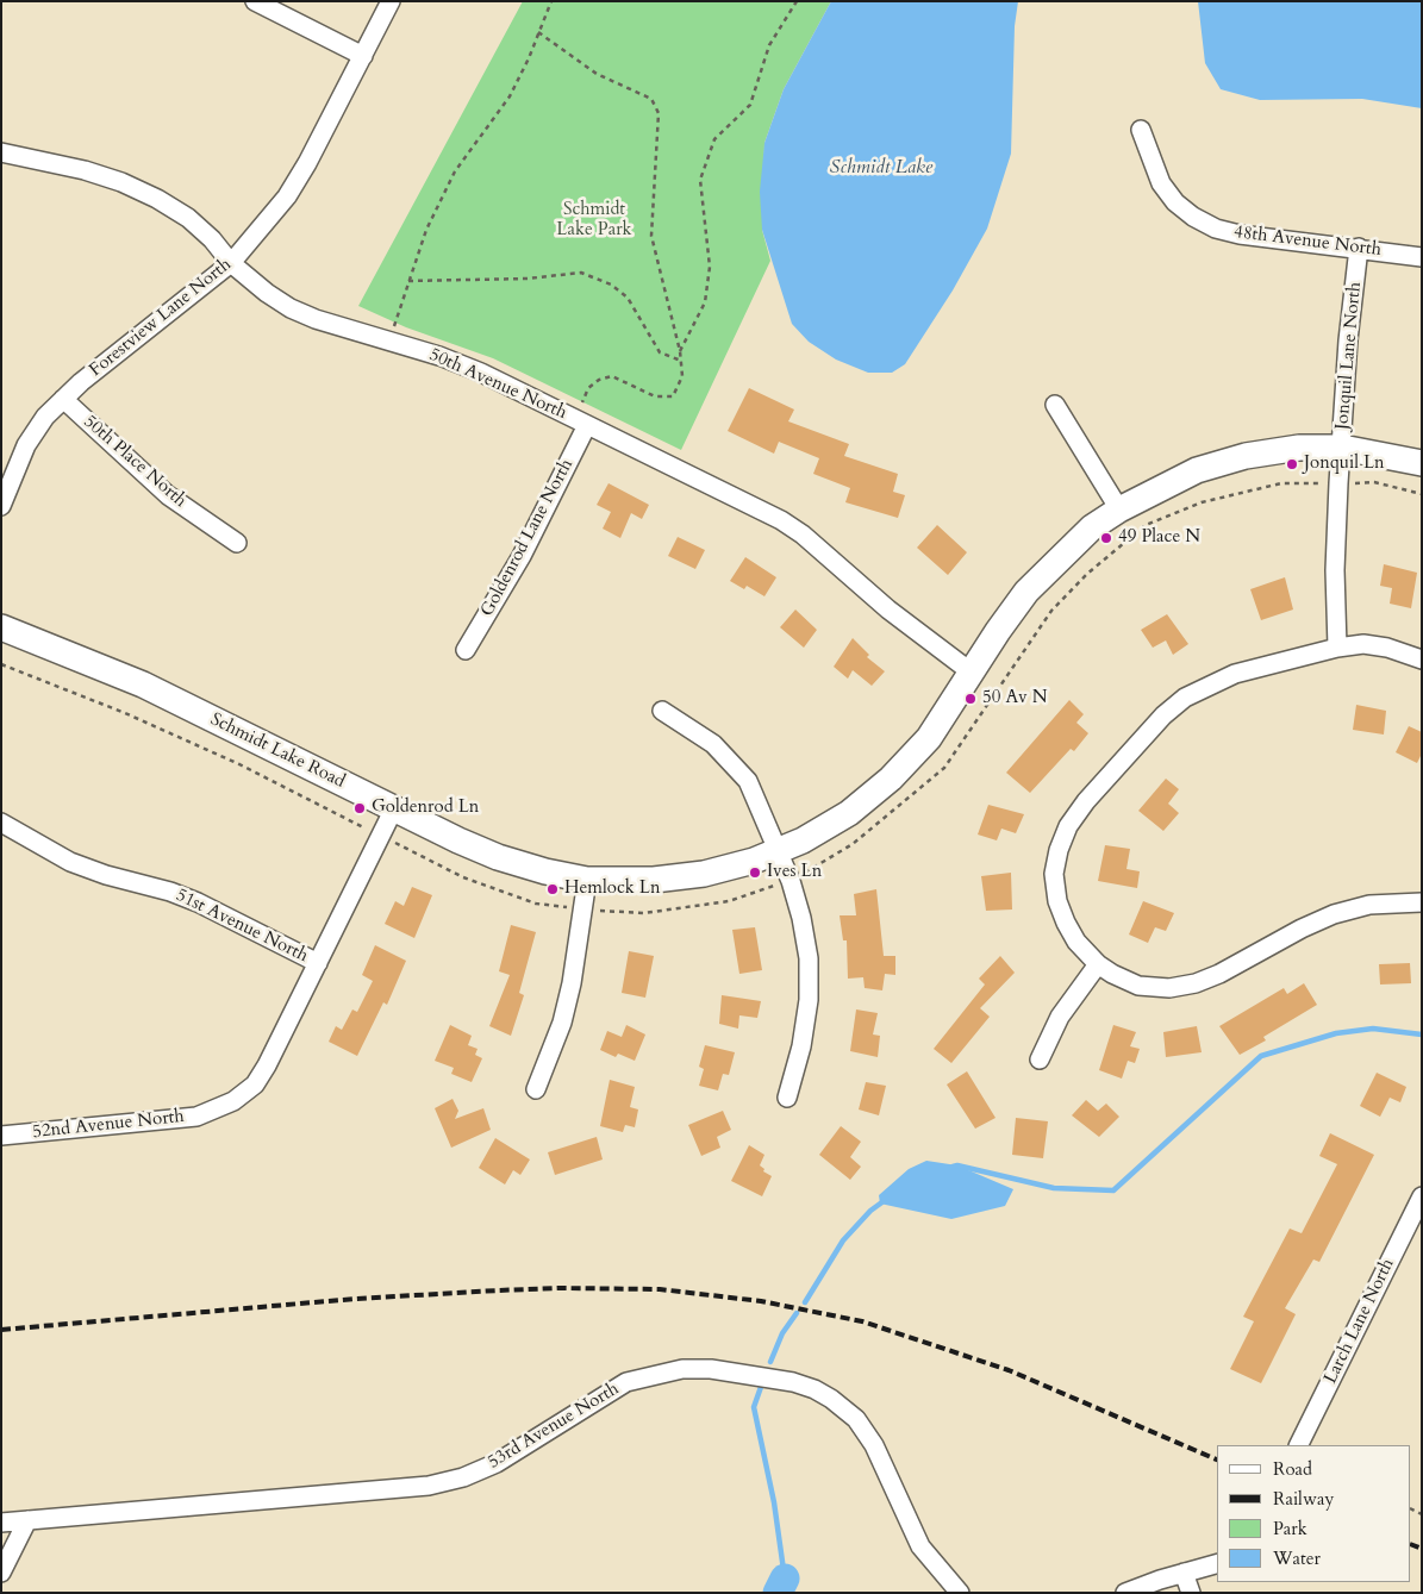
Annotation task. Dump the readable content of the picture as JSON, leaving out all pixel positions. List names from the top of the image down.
{
  "streets": {
    "street": [
      "48th Avenue North",
      "Forestview Lane North",
      "Jonquil Lane North",
      "50th Avenue North",
      "50th Place North",
      "Goldenrod Lane North",
      "Schmidt Lake Road",
      "51st Avenue North",
      "52nd Avenue North",
      "Larch Lane North",
      "53rd Avenue North"
    ]
  },
  "crossings": [
    ["48th Avenue North", "Jonquil Lane North"],
    ["Forestview Lane North", "50th Avenue North"],
    ["Forestview Lane North", "50th Place North"],
    ["Jonquil Lane North", "Schmidt Lake Road"],
    ["50th Avenue North", "Goldenrod Lane North"],
    ["50th Avenue North", "Schmidt Lake Road"],
    ["51st Avenue North", "52nd Avenue North"]
  ],
  "water": ["Schmidt Lake"],
  "parks": ["Schmidt Lake Park"],
  "places": [
    "Jonquil Ln",
    "49 Place N",
    "50 Av N",
    "Goldenrod Ln",
    "Ives Ln",
    "Hemlock Ln"
  ],
  "legend": [
    "Road",
    "Railway",
    "Park",
    "Water"
  ]
}
